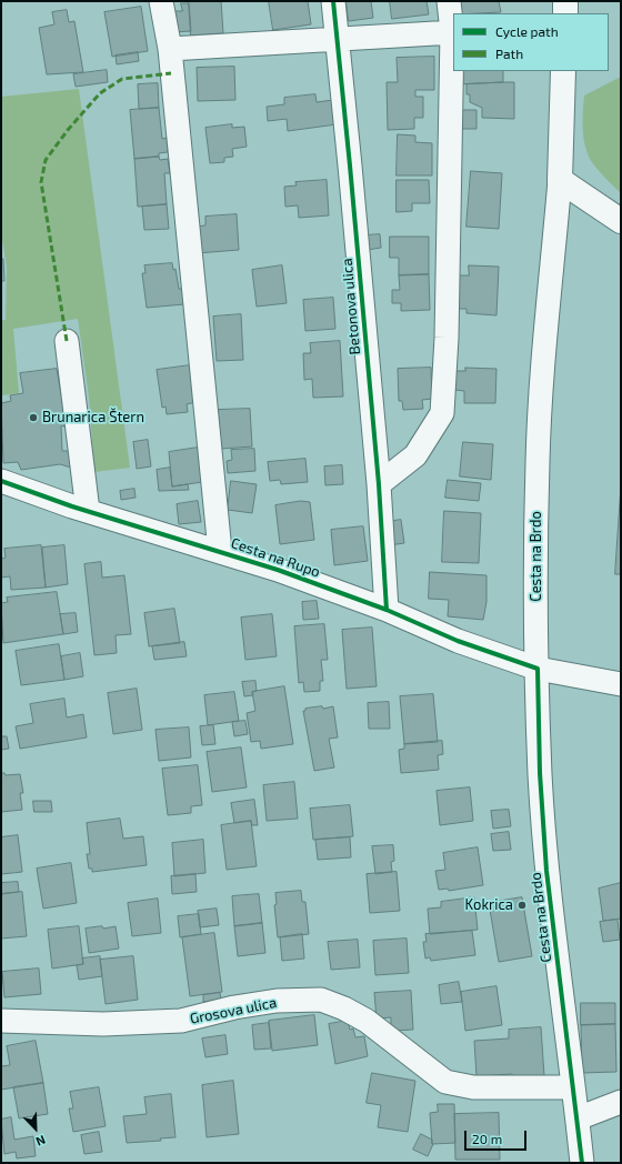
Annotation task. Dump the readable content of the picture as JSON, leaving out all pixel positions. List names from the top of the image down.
{
  "streets": {
    "street": [
      "Betonova ulica",
      "Cesta na Brdo",
      "Cesta na Rupo",
      "Grosova ulica"
    ]
  },
  "crossings": [
    ["Betonova ulica", "Cesta na Rupo"],
    ["Cesta na Brdo", "Cesta na Rupo"],
    ["Cesta na Brdo", "Grosova ulica"]
  ],
  "places": ["Brunarica Štern", "Kokrica"],
  "legend": ["Cycle path", "Path"],
  "scale_bar": "20 m",
  "north": "bottom right"
}
